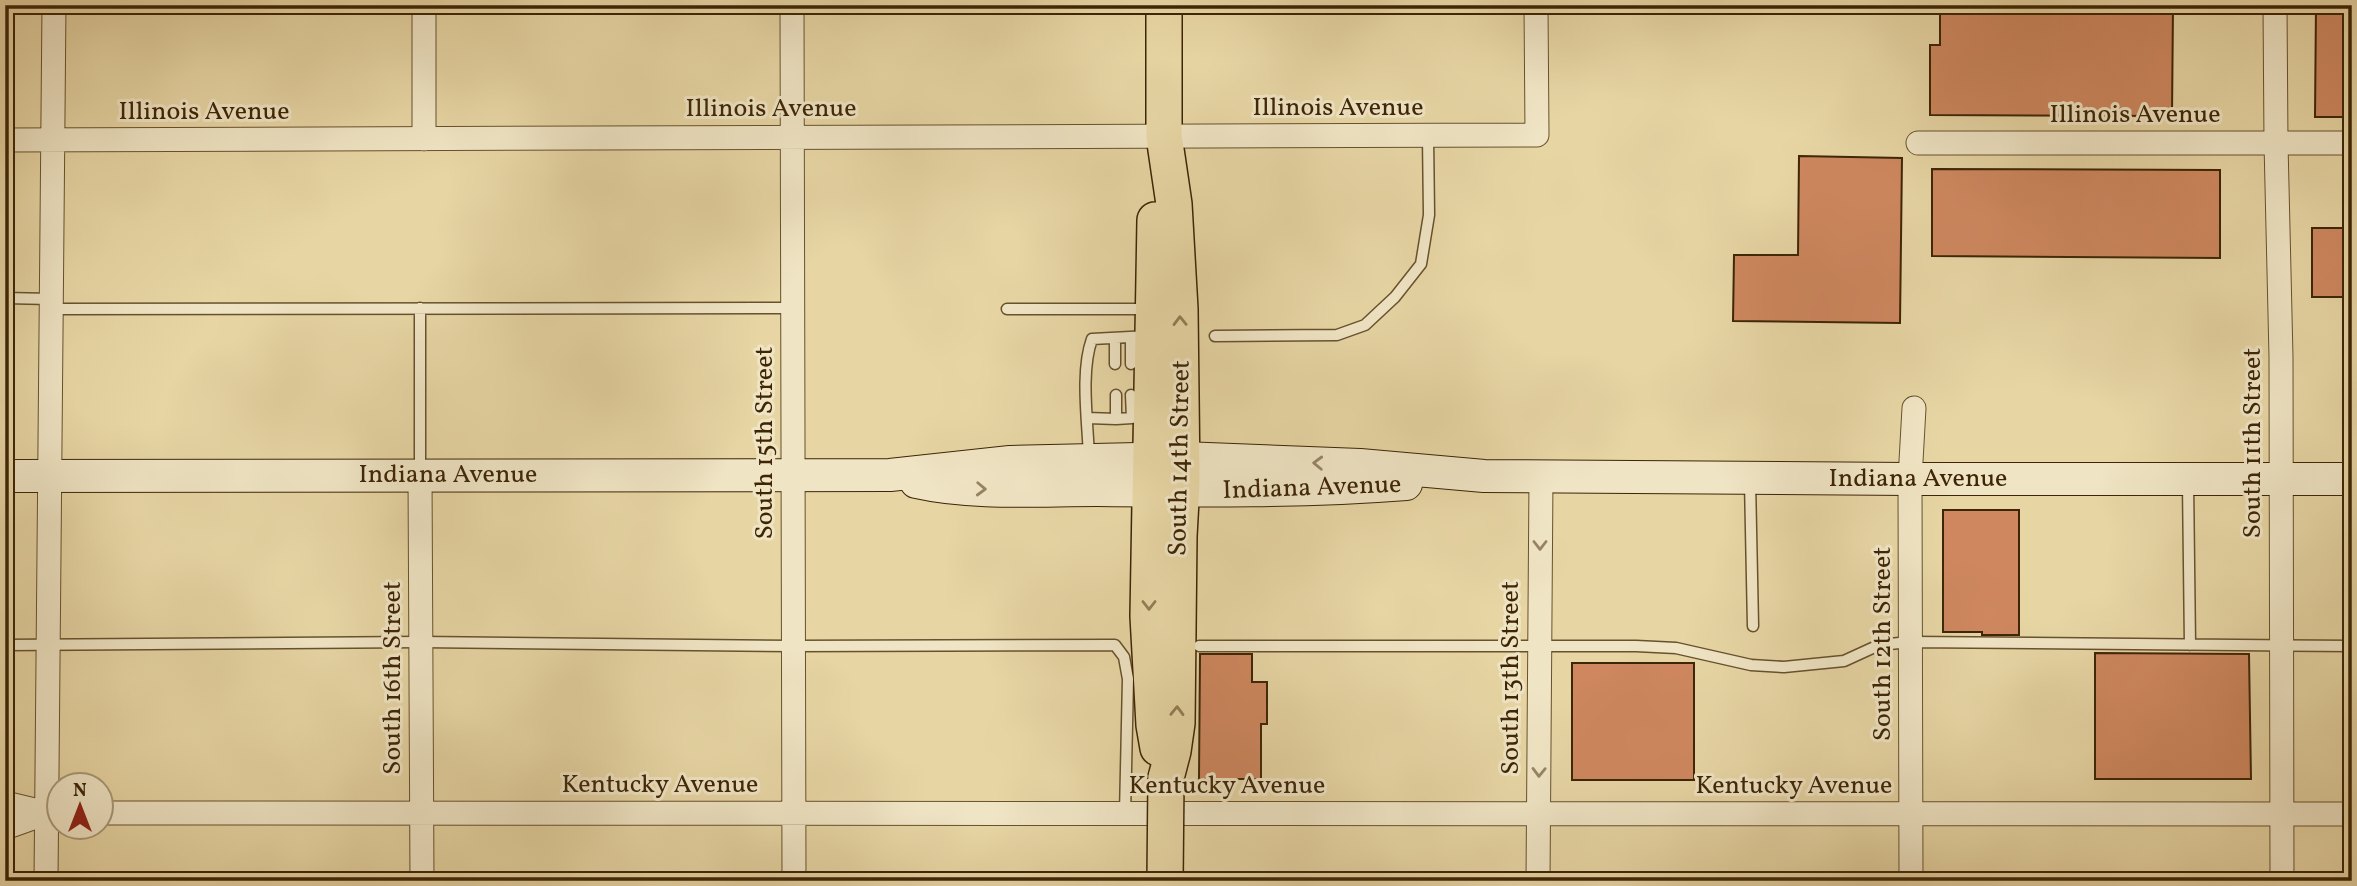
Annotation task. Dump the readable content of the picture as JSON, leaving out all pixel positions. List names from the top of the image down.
{
  "streets": {
    "main road": ["South 14th Street", "Indiana Avenue"],
    "street": [
      "Illinois Avenue",
      "South 15th Street",
      "South 11th Street",
      "South 12th Street",
      "South 16th Street",
      "South 13th Street",
      "Kentucky Avenue"
    ]
  },
  "crossings": [
    ["Illinois Avenue", "South 15th Street"],
    ["Illinois Avenue", "South 11th Street"],
    ["Illinois Avenue", "South 14th Street"],
    ["South 15th Street", "Indiana Avenue"],
    ["South 15th Street", "Kentucky Avenue"],
    ["South 11th Street", "Indiana Avenue"],
    ["South 11th Street", "Kentucky Avenue"],
    ["South 14th Street", "Indiana Avenue"],
    ["Indiana Avenue", "South 12th Street"],
    ["Indiana Avenue", "South 16th Street"],
    ["Indiana Avenue", "South 13th Street"],
    ["South 12th Street", "Kentucky Avenue"],
    ["South 16th Street", "Kentucky Avenue"],
    ["South 13th Street", "Kentucky Avenue"]
  ],
  "one_way": ["South 13th Street"],
  "north": "top"
}
